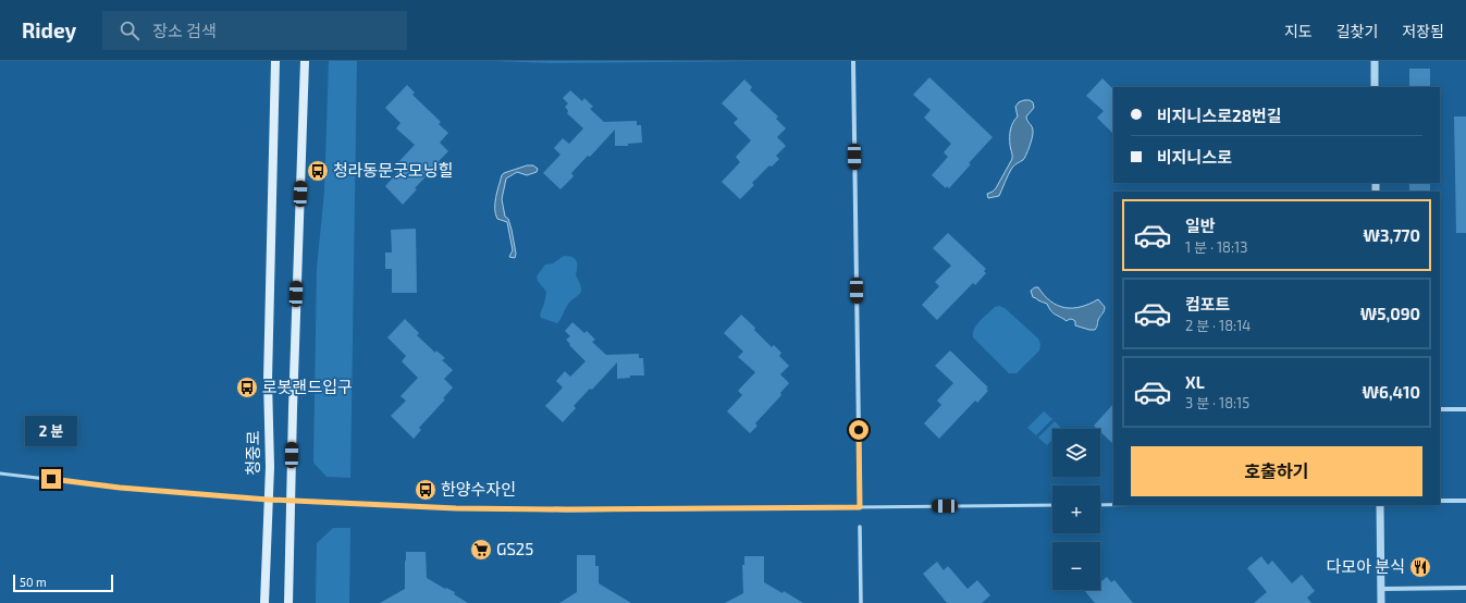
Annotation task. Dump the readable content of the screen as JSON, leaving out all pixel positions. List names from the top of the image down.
{
  "streets": {
    "main road": ["청중로"]
  },
  "places": {
    "bus stop": ["청라동문굿모닝힐", "로봇랜드입구", "한양수자인"],
    "supermarket": ["GS25"],
    "restaurant": ["다모아 분식"]
  },
  "scale_bar": "50 m",
  "page": {
    "header": "Ridey",
    "search": "장소 검색",
    "nav": ["지도", "길찾기", "저장됨"],
    "banner": ["비지니스로28번길", "비지니스로"],
    "list": [
      {
        "name": "일반",
        "note": "1 분 · 18:13",
        "value": "₩3,770"
      },
      {
        "name": "컴포트",
        "note": "2 분 · 18:14",
        "value": "₩5,090"
      },
      {
        "name": "XL",
        "note": "3 분 · 18:15",
        "value": "₩6,410"
      }
    ],
    "bubble": "2 분",
    "map_buttons": ["+", "−"],
    "buttons": "호출하기",
    "scale": "50 m"
  }
}
